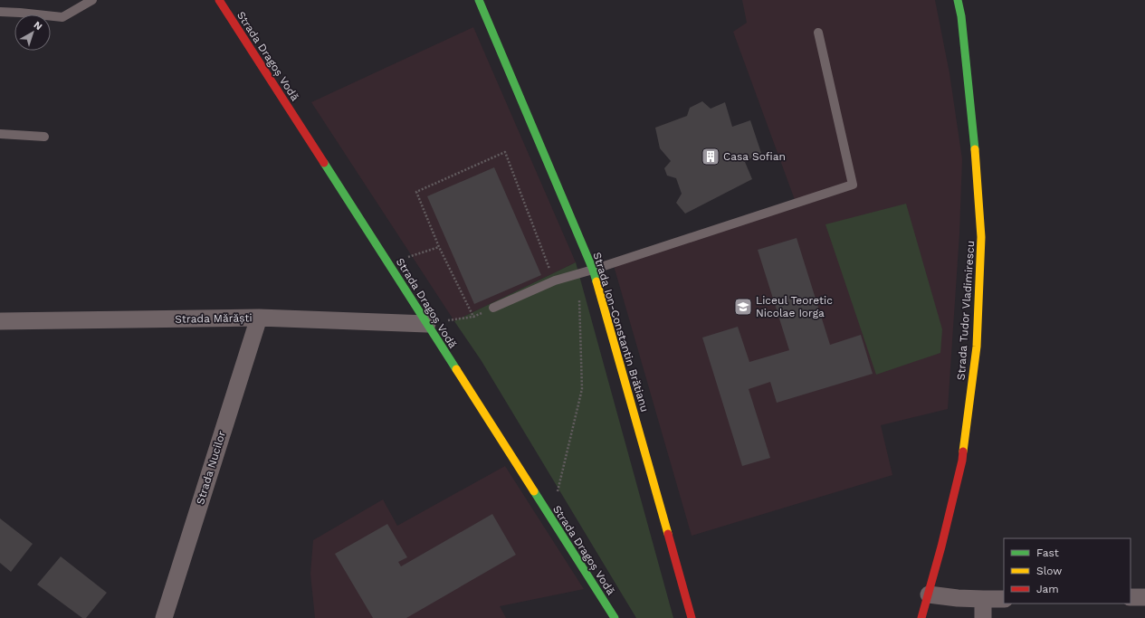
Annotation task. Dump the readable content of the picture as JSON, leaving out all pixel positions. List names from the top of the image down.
{
  "streets": {
    "street": [
      "Strada Dragoș Vodă",
      "Strada Tudor Vladimirescu",
      "Strada Mărăști",
      "Strada Ion-Constantin Brătianu",
      "Strada Nucilor"
    ]
  },
  "crossings": [
    ["Strada Dragoș Vodă", "Strada Mărăști"],
    ["Strada Mărăști", "Strada Nucilor"]
  ],
  "places": {
    "building": ["Casa Sofian"],
    "school or university": ["Liceul Teoretic Nicolae Iorga"]
  },
  "legend": ["Fast", "Slow", "Jam"],
  "north": "top right"
}
